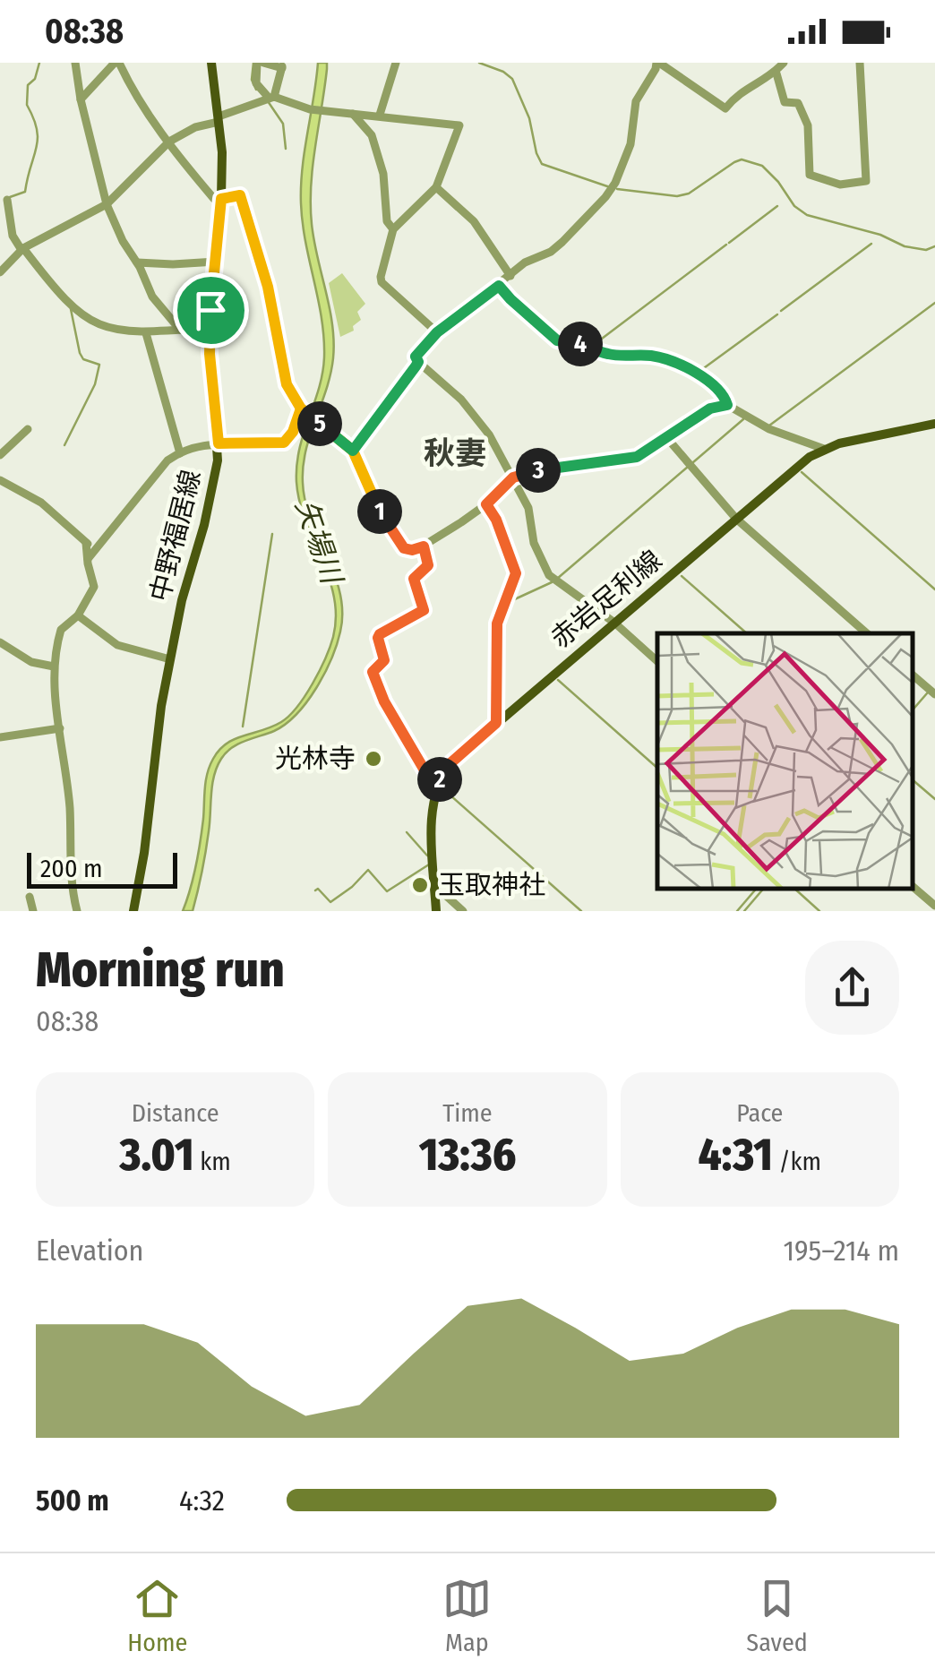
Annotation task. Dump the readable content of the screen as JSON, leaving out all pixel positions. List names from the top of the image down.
{
  "streets": {
    "main road": ["中野福居線", "赤岩足利線"]
  },
  "districts": ["秋妻"],
  "water": ["矢場川"],
  "places": ["光林寺", "玉取神社"],
  "scale_bar": "200 m",
  "page": {
    "status": "08:38",
    "pins": [
      "4",
      "5",
      "3",
      "1",
      "2"
    ],
    "scale": "200 m",
    "heading": ["Morning run", "08:38"],
    "stats": [
      ["Distance", "3.01 km"],
      ["Time", "13:36"],
      ["Pace", "4:31 /km"]
    ],
    "chart": ["Elevation", "195–214 m"],
    "list": [
      {
        "name": "500 m",
        "note": "4:32"
      }
    ],
    "tabs": ["Home", "Map", "Saved"]
  }
}
